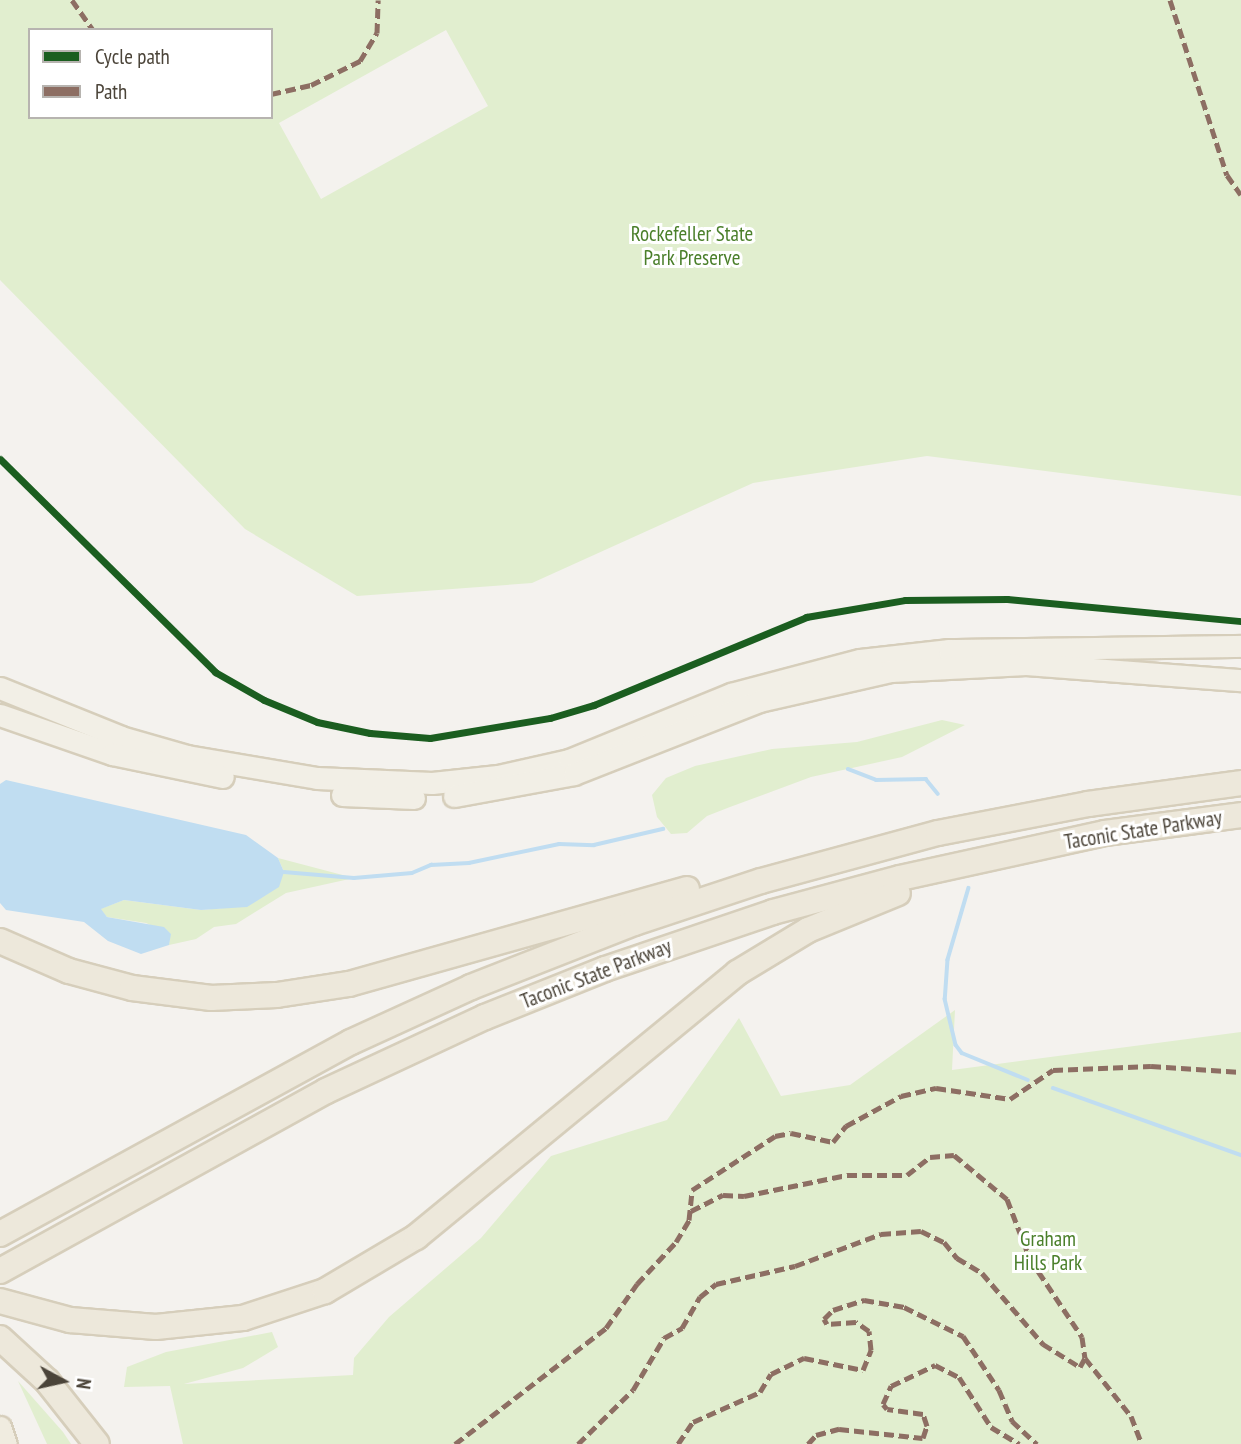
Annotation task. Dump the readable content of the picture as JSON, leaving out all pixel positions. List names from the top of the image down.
{
  "streets": {
    "highway": ["Taconic State Parkway"]
  },
  "parks": ["Rockefeller State Park Preserve", "Graham Hills Park"],
  "legend": ["Cycle path", "Path"],
  "north": "right"
}
